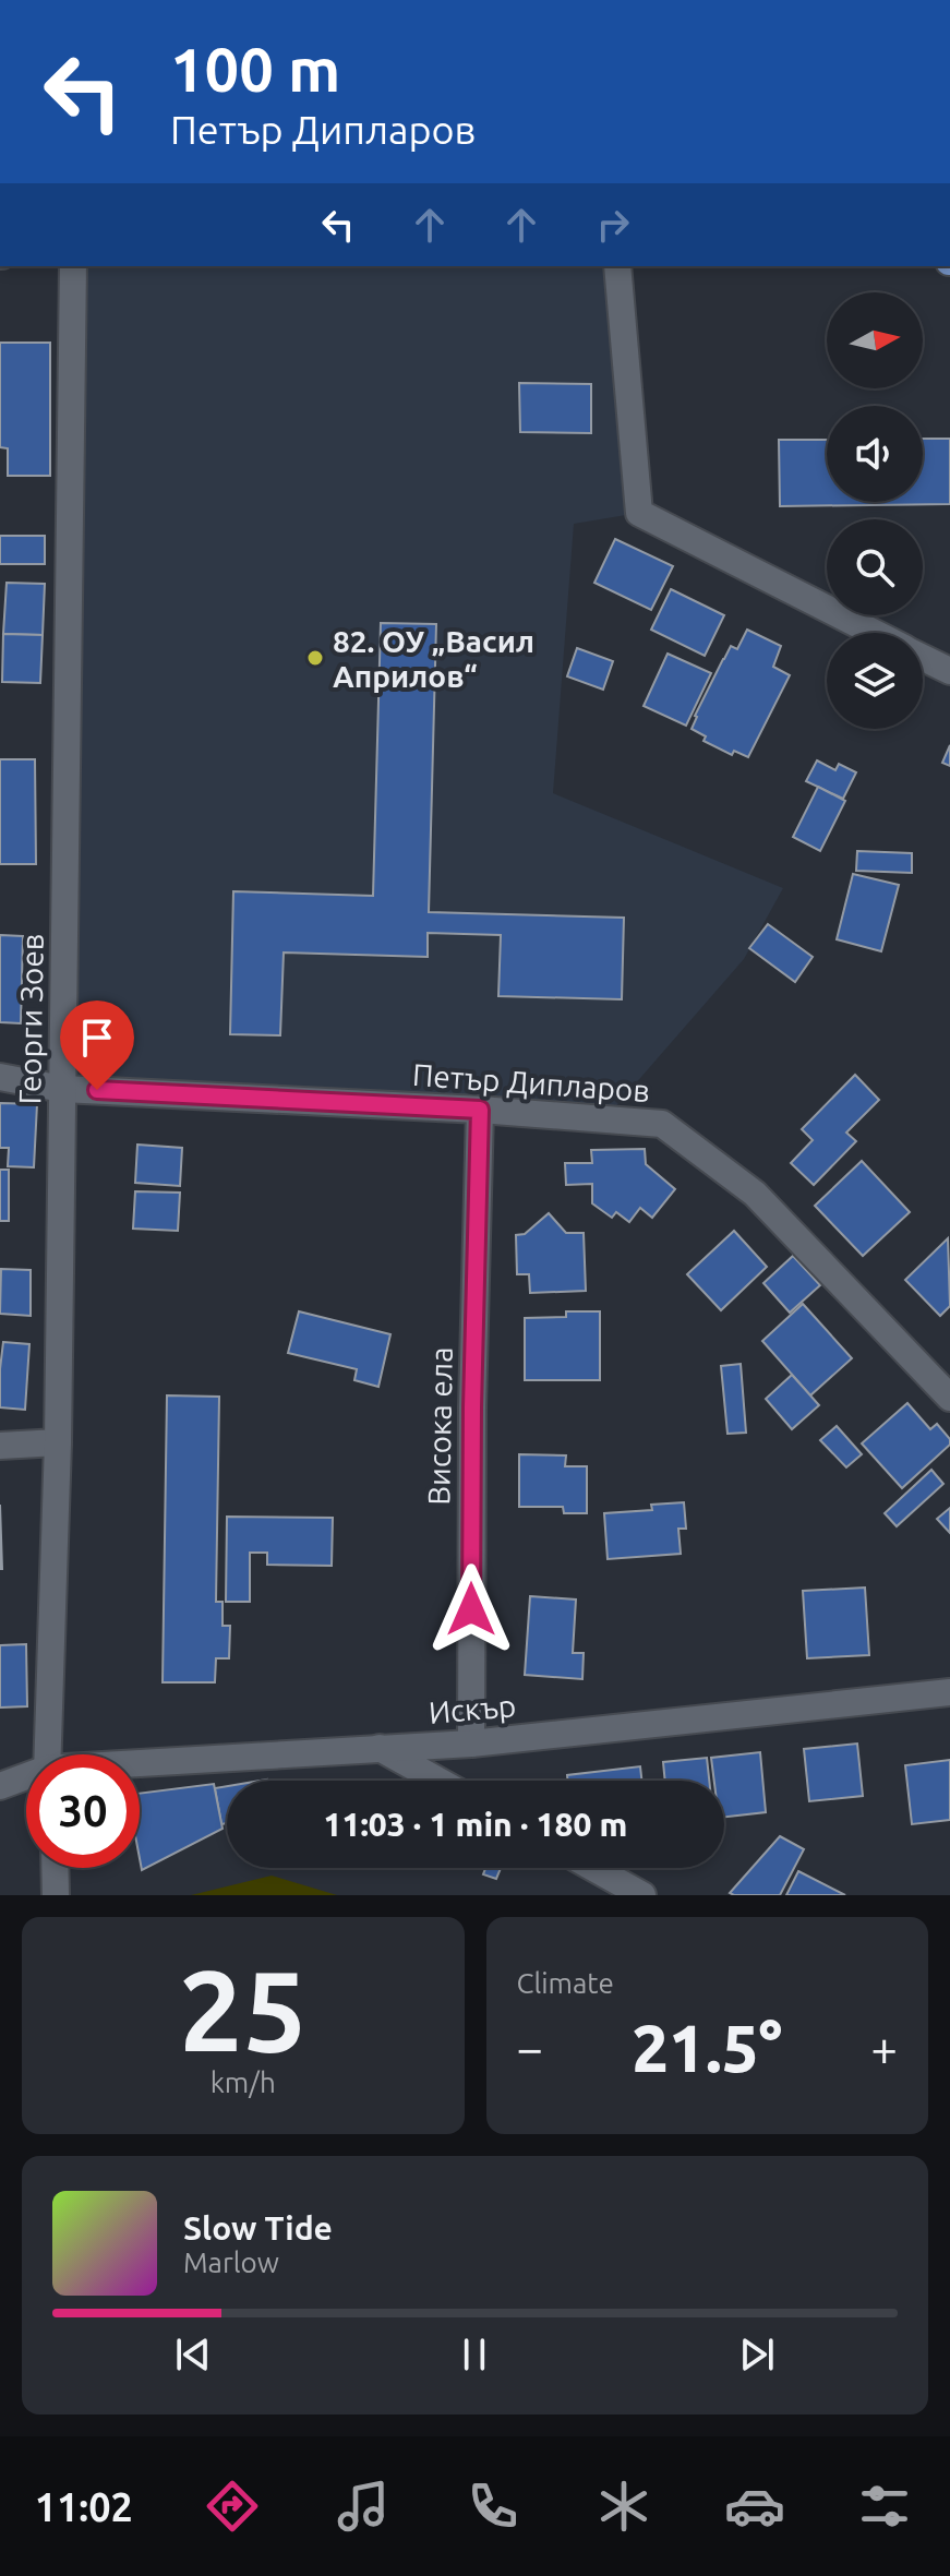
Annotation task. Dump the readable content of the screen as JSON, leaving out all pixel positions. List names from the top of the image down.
{
  "streets": {
    "street": [
      "Георги Зоев",
      "Петър Дипларов",
      "Висока ела",
      "Искър"
    ]
  },
  "crossings": [
    ["Георги Зоев", "Петър Дипларов"],
    ["Петър Дипларов", "Висока ела"],
    ["Висока ела", "Искър"]
  ],
  "places": ["82. ОУ „Васил Априлов“"],
  "north": "right",
  "page": {
    "turn": ["100 m", "Петър Дипларов"],
    "limit": "30",
    "trip": "11:03 · 1 min · 180 m",
    "tile": [
      ["25", "km/h"],
      "Climate"
    ],
    "heat": ["−", "21.5°", "+"],
    "song": ["Slow Tide", "Marlow"],
    "tabs": "11:02"
  }
}
